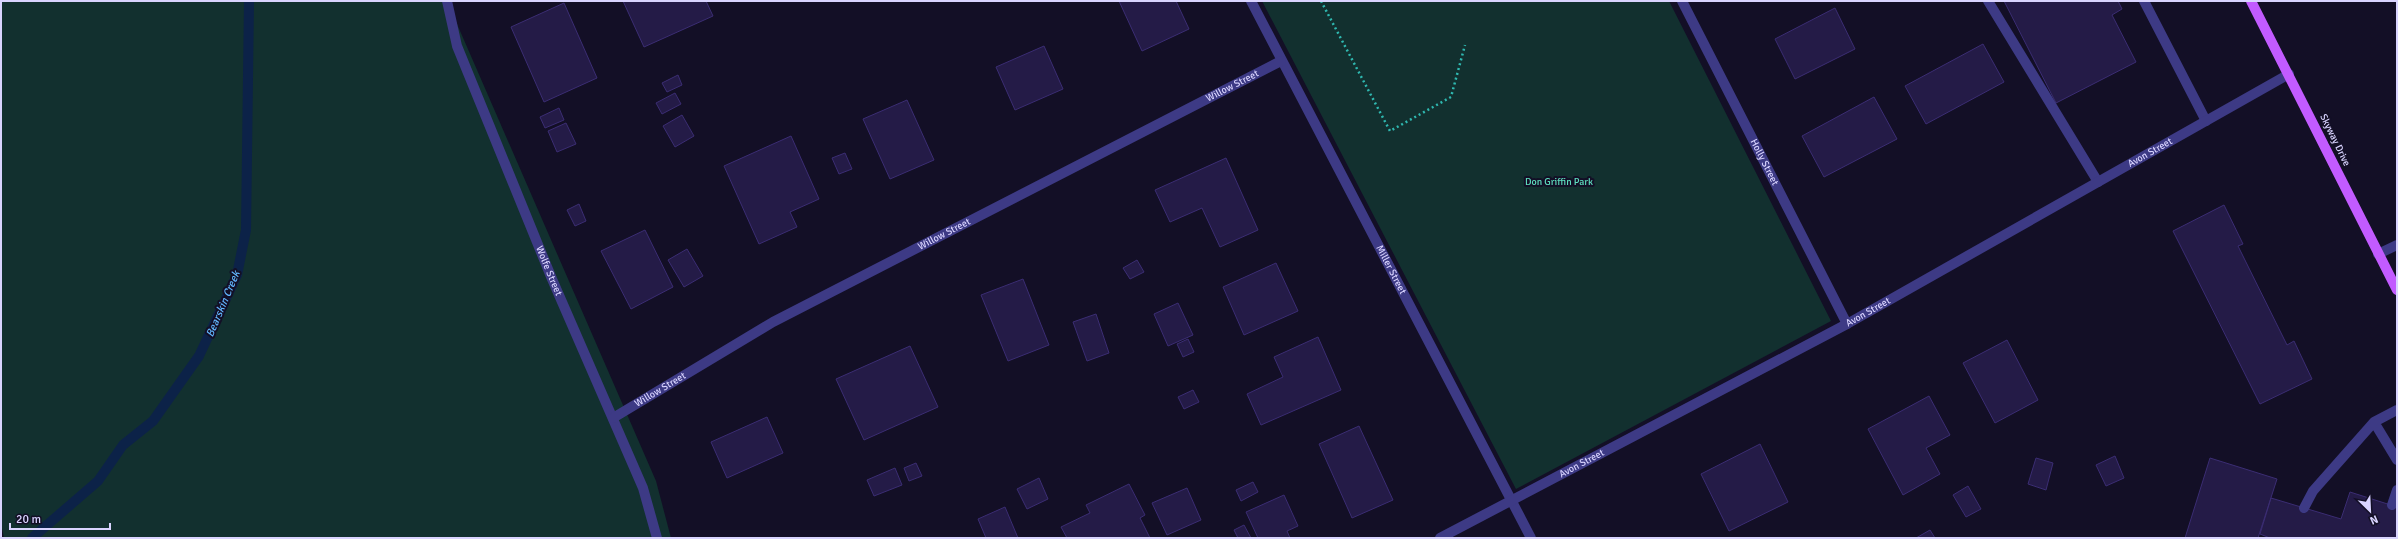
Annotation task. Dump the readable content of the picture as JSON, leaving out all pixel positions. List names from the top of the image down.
{
  "streets": {
    "main road": ["Skyway Drive"],
    "street": [
      "Willow Street",
      "Avon Street",
      "Holly Street",
      "Miller Street",
      "Wolfe Street"
    ]
  },
  "crossings": [
    ["Willow Street", "Miller Street"],
    ["Willow Street", "Wolfe Street"],
    ["Skyway Drive", "Avon Street"],
    ["Avon Street", "Holly Street"],
    ["Avon Street", "Miller Street"]
  ],
  "water": ["Bearskin Creek"],
  "parks": ["Don Griffin Park"],
  "scale_bar": "20 m",
  "north": "bottom right"
}
